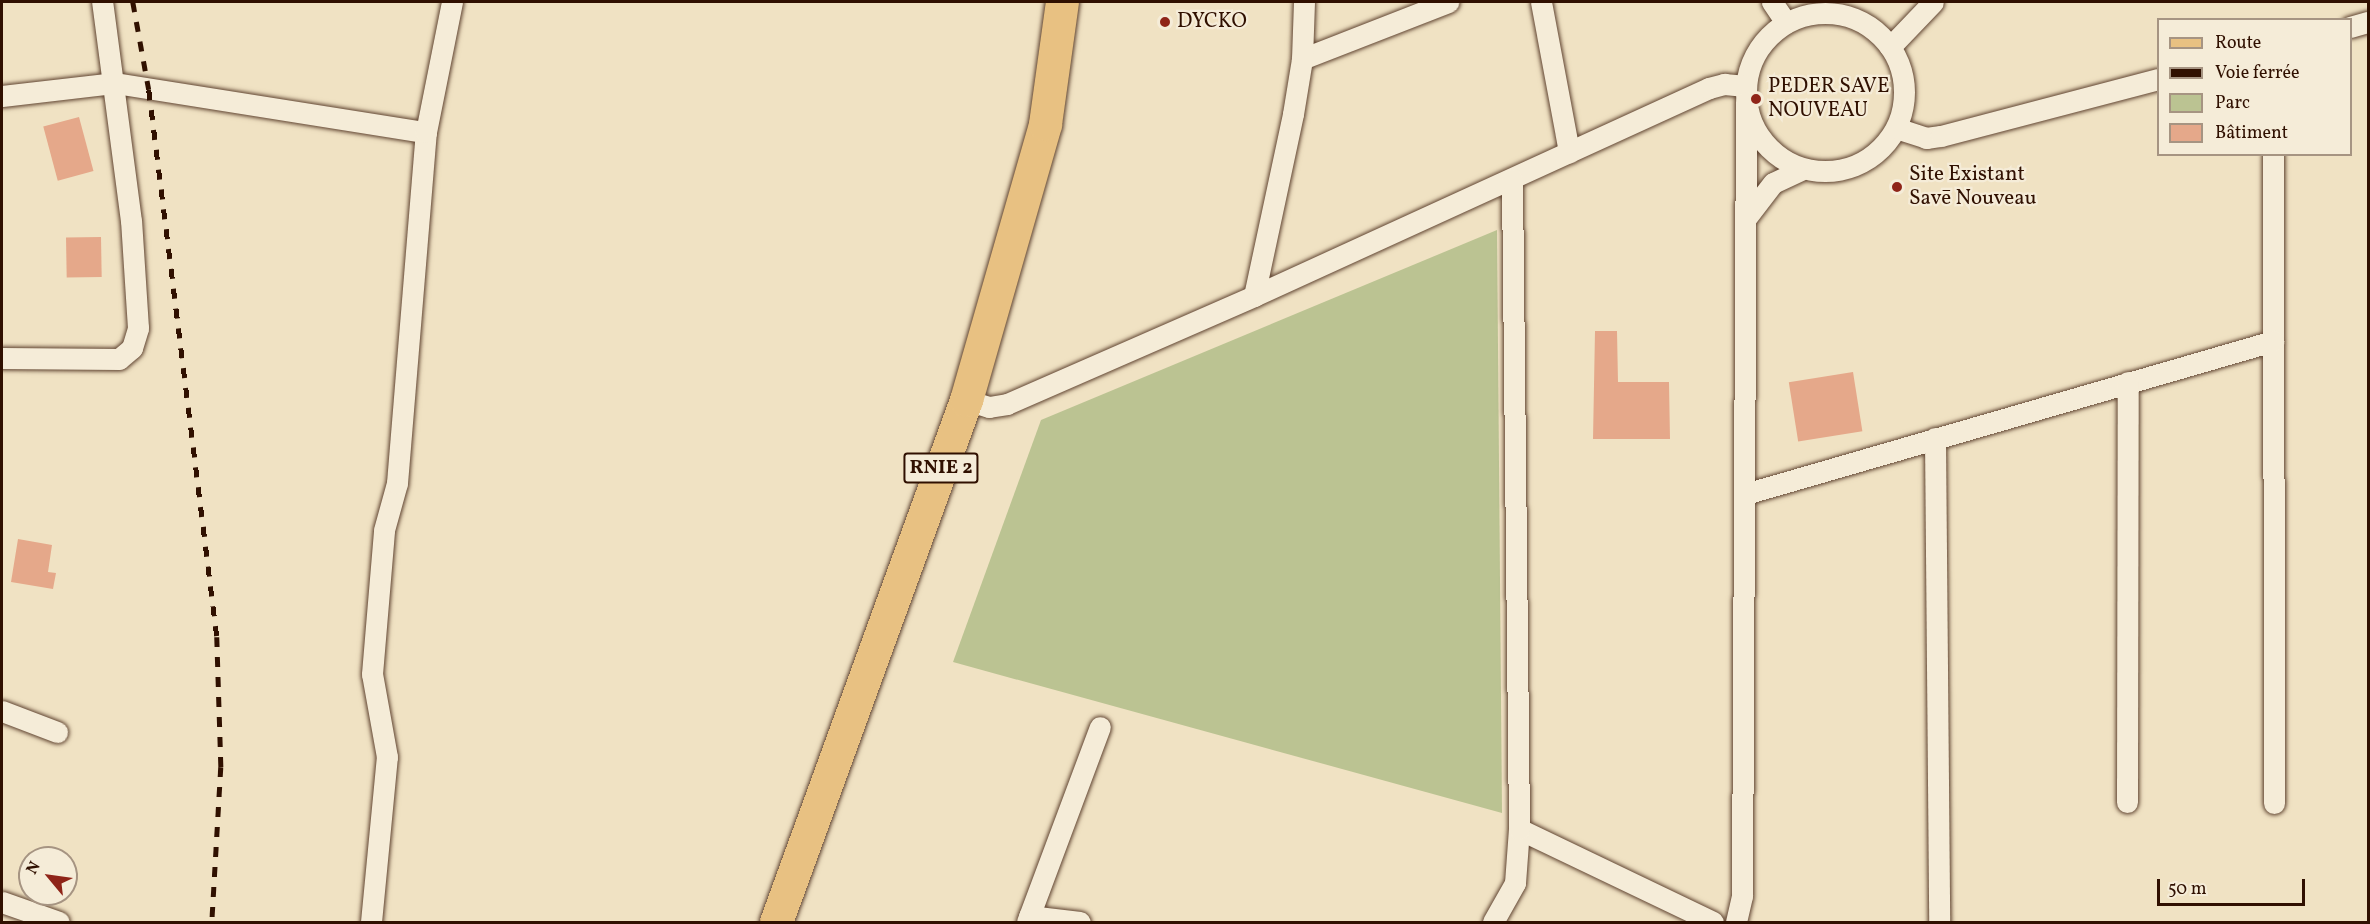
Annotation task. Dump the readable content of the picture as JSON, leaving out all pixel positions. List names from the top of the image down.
{
  "streets": {
    "main road": ["RNIE 2"]
  },
  "places": ["DYCKO", "PEDER SAVE NOUVEAU", "Site Existant Savē Nouveau"],
  "legend": [
    "Route",
    "Voie ferrée",
    "Parc",
    "Bâtiment"
  ],
  "scale_bar": "50 m",
  "north": "top left"
}
